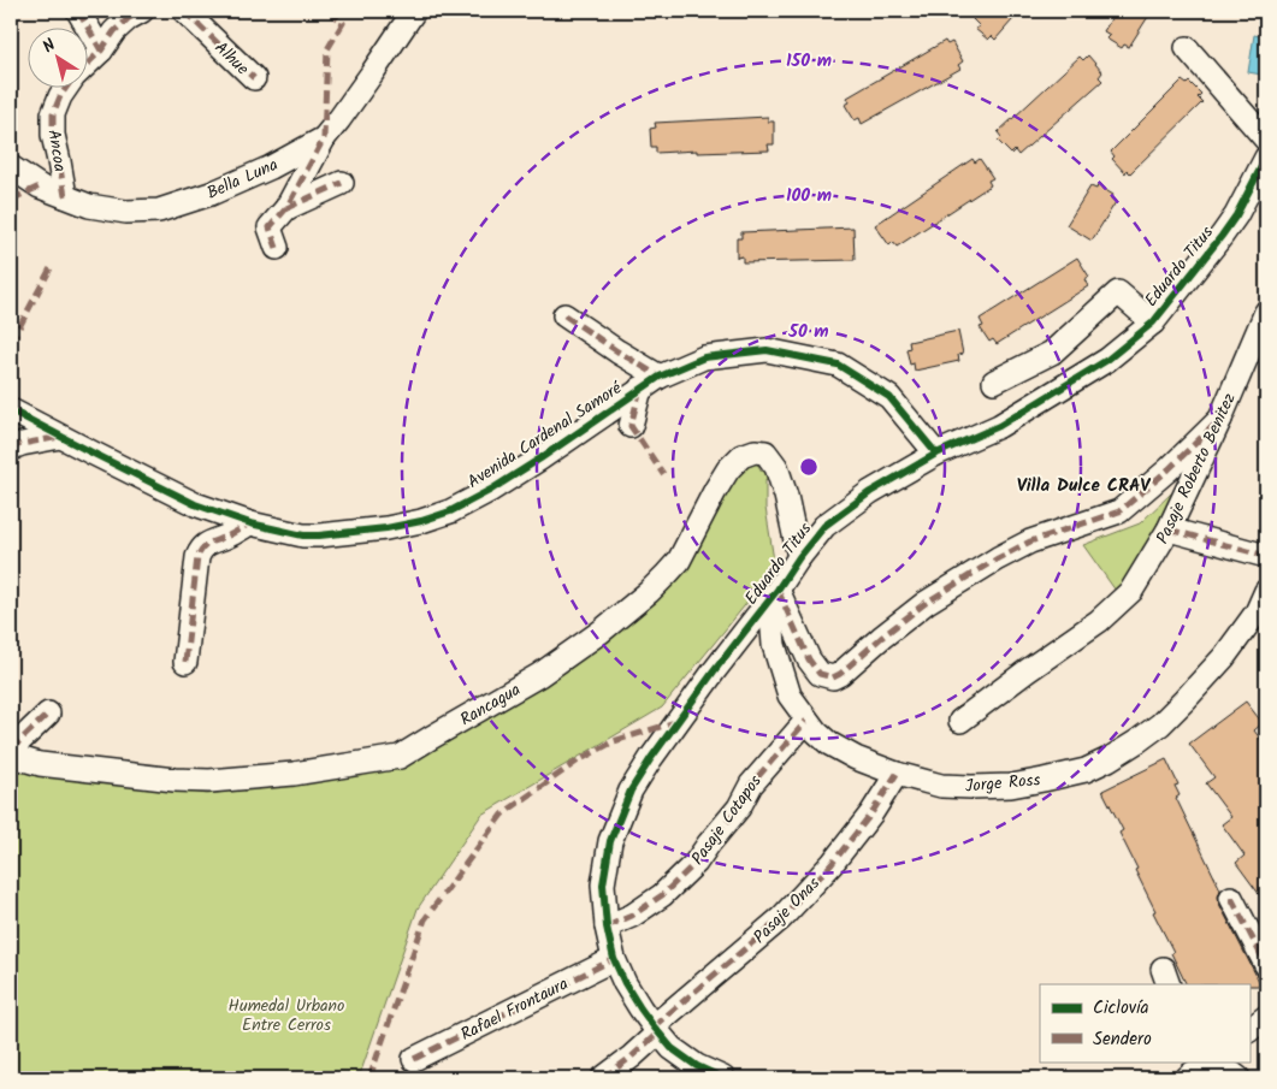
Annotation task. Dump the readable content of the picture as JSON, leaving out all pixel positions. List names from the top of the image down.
{
  "streets": {
    "street": [
      "Alhue",
      "Ancoa",
      "Bella Luna",
      "Eduardo Titus",
      "Avenida Cardenal Samoré",
      "Pasaje Roberto Benitez",
      "Rancagua",
      "Jorge Ross",
      "Pasaje Cotapos",
      "Pasaje Onas",
      "Rafael Frontaura"
    ]
  },
  "crossings": [
    ["Ancoa", "Bella Luna"],
    ["Eduardo Titus", "Avenida Cardenal Samoré"],
    ["Eduardo Titus", "Rancagua"],
    ["Eduardo Titus", "Jorge Ross"],
    ["Eduardo Titus", "Pasaje Cotapos"],
    ["Eduardo Titus", "Pasaje Onas"],
    ["Eduardo Titus", "Rafael Frontaura"],
    ["Jorge Ross", "Pasaje Cotapos"],
    ["Jorge Ross", "Pasaje Onas"]
  ],
  "districts": ["Villa Dulce CRAV"],
  "parks": ["Humedal Urbano Entre Cerros"],
  "legend": ["Ciclovía", "Sendero"],
  "north": "top left",
  "rings": ["150 m", "100 m", "50 m"]
}
